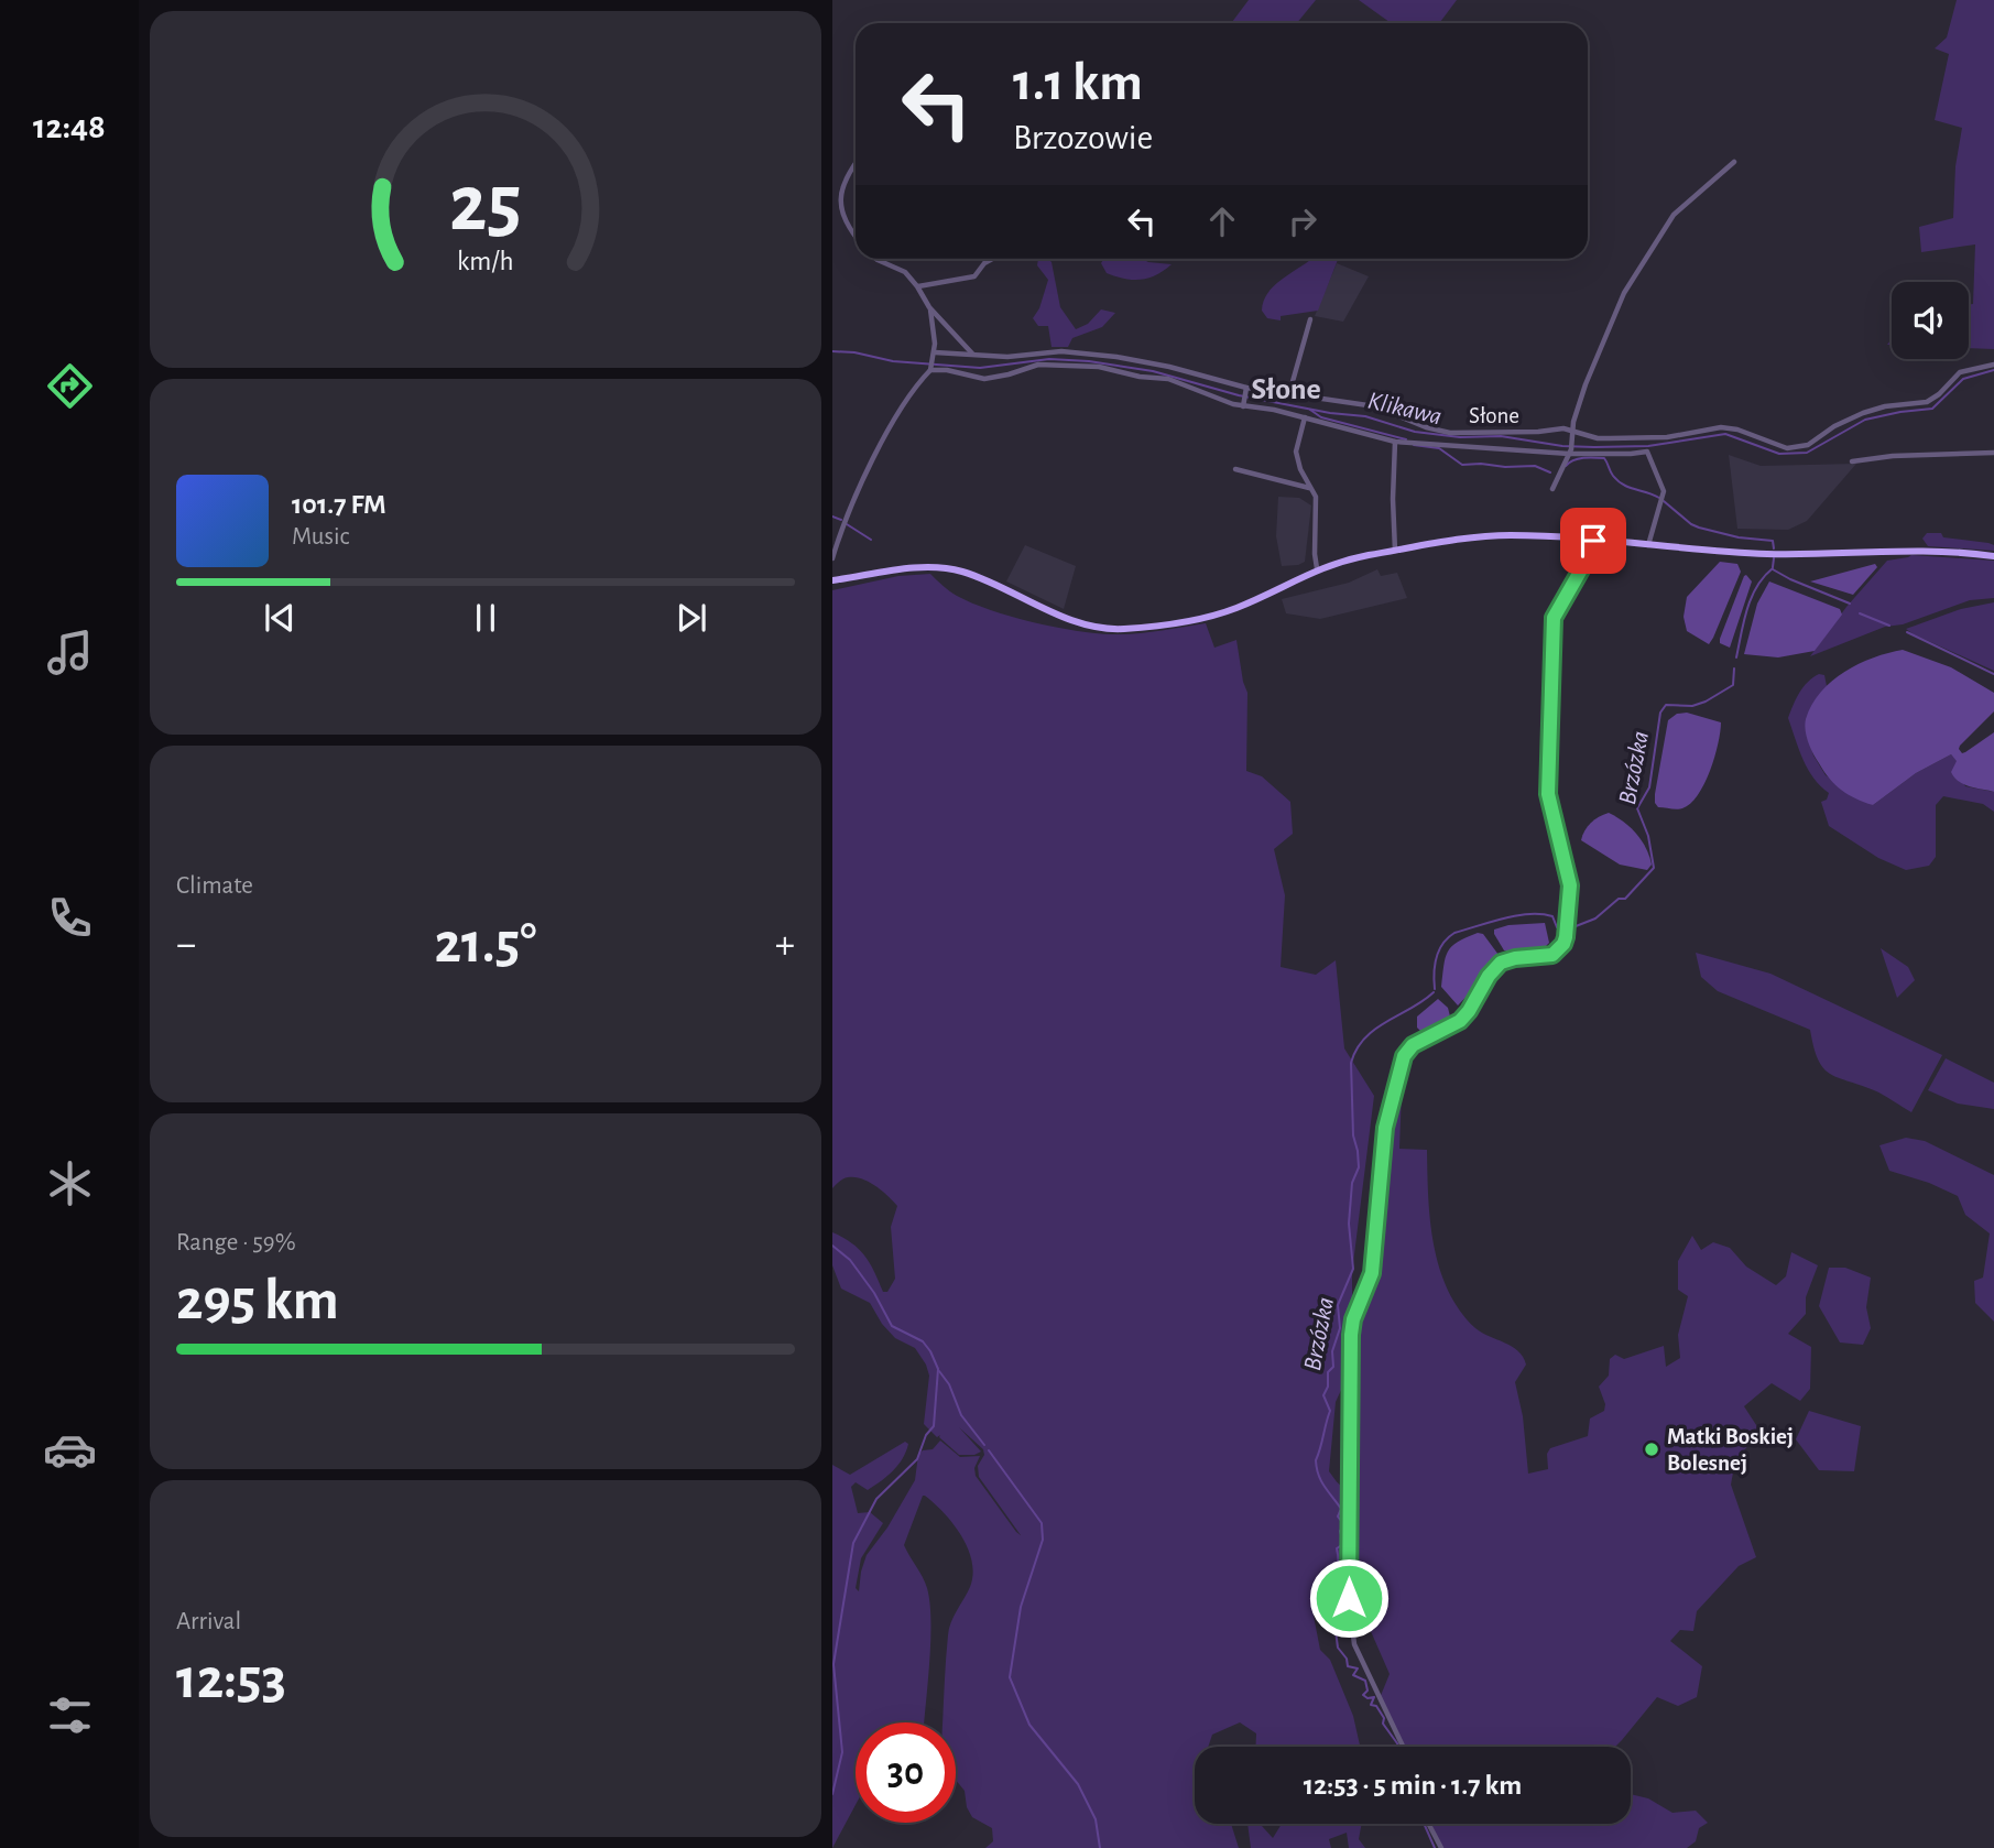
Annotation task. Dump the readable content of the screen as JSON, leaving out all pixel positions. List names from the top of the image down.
{
  "streets": {
    "street": ["Słone"]
  },
  "districts": ["Słone"],
  "water": ["Klikawa", "Brzózka"],
  "places": ["Matki Boskiej Bolesnej"],
  "page": {
    "tabs": "12:48",
    "turn": ["1.1 km", "Brzozowie"],
    "song": ["101.7 FM", "Music"],
    "tile": [
      "Climate",
      ["Range · 59%", "295 km"],
      ["Arrival", "12:53"]
    ],
    "heat": ["−", "21.5°", "+"],
    "limit": "30",
    "trip": "12:53 · 5 min · 1.7 km",
    "gauge": ["25", "km/h"]
  }
}
